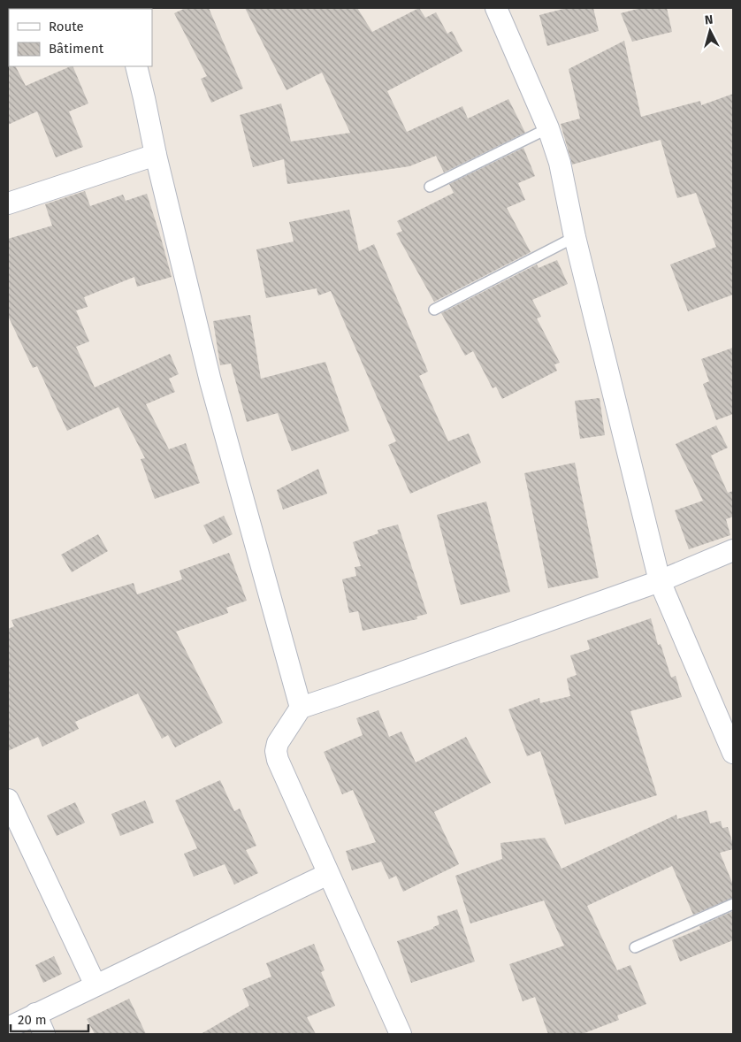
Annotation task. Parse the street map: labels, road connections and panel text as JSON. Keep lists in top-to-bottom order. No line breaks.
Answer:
{"legend":["Route","Bâtiment"],"scale_bar":"20 m","north":"top"}
